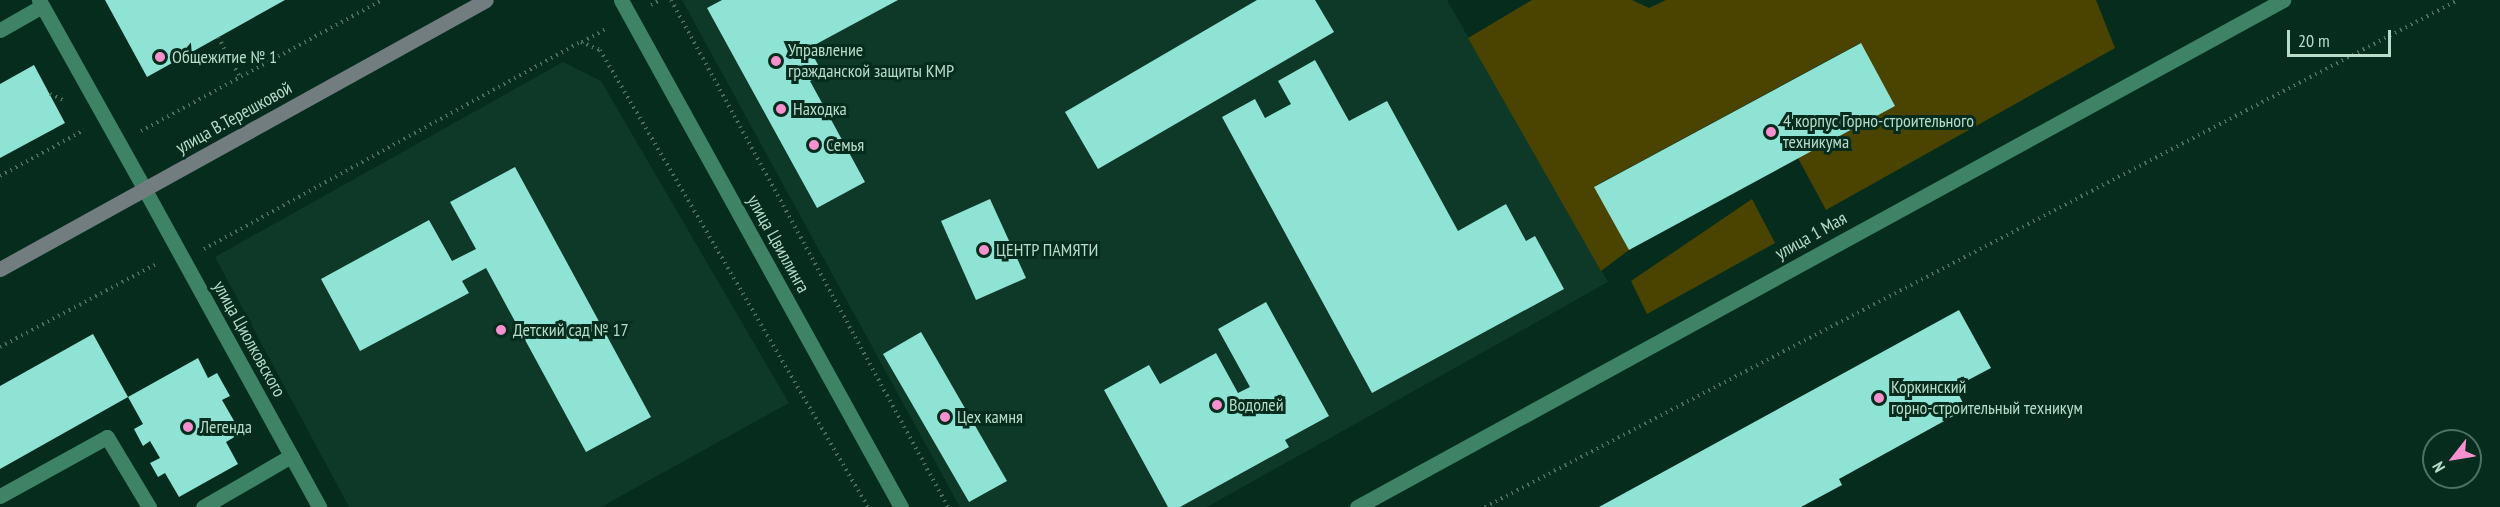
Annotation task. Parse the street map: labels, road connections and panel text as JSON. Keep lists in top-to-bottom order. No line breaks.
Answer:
{"streets":{"main road":["улица В.Терешковой"],"street":["улица 1 Мая","улица Цвиллинга","улица Циолковского"]},"crossings":[["улица В.Терешковой","улица Циолковского"]],"places":["Общежитие № 1","Управление гражданской защиты КМР","Находка","4 корпус Горно-строительного техникума","Семья","ЦЕНТР ПАМЯТИ","Детский сад № 17","Коркинский горно-строительный техникум","Водолей","Цех камня","Легенда"],"scale_bar":"20 m","north":"bottom left"}
